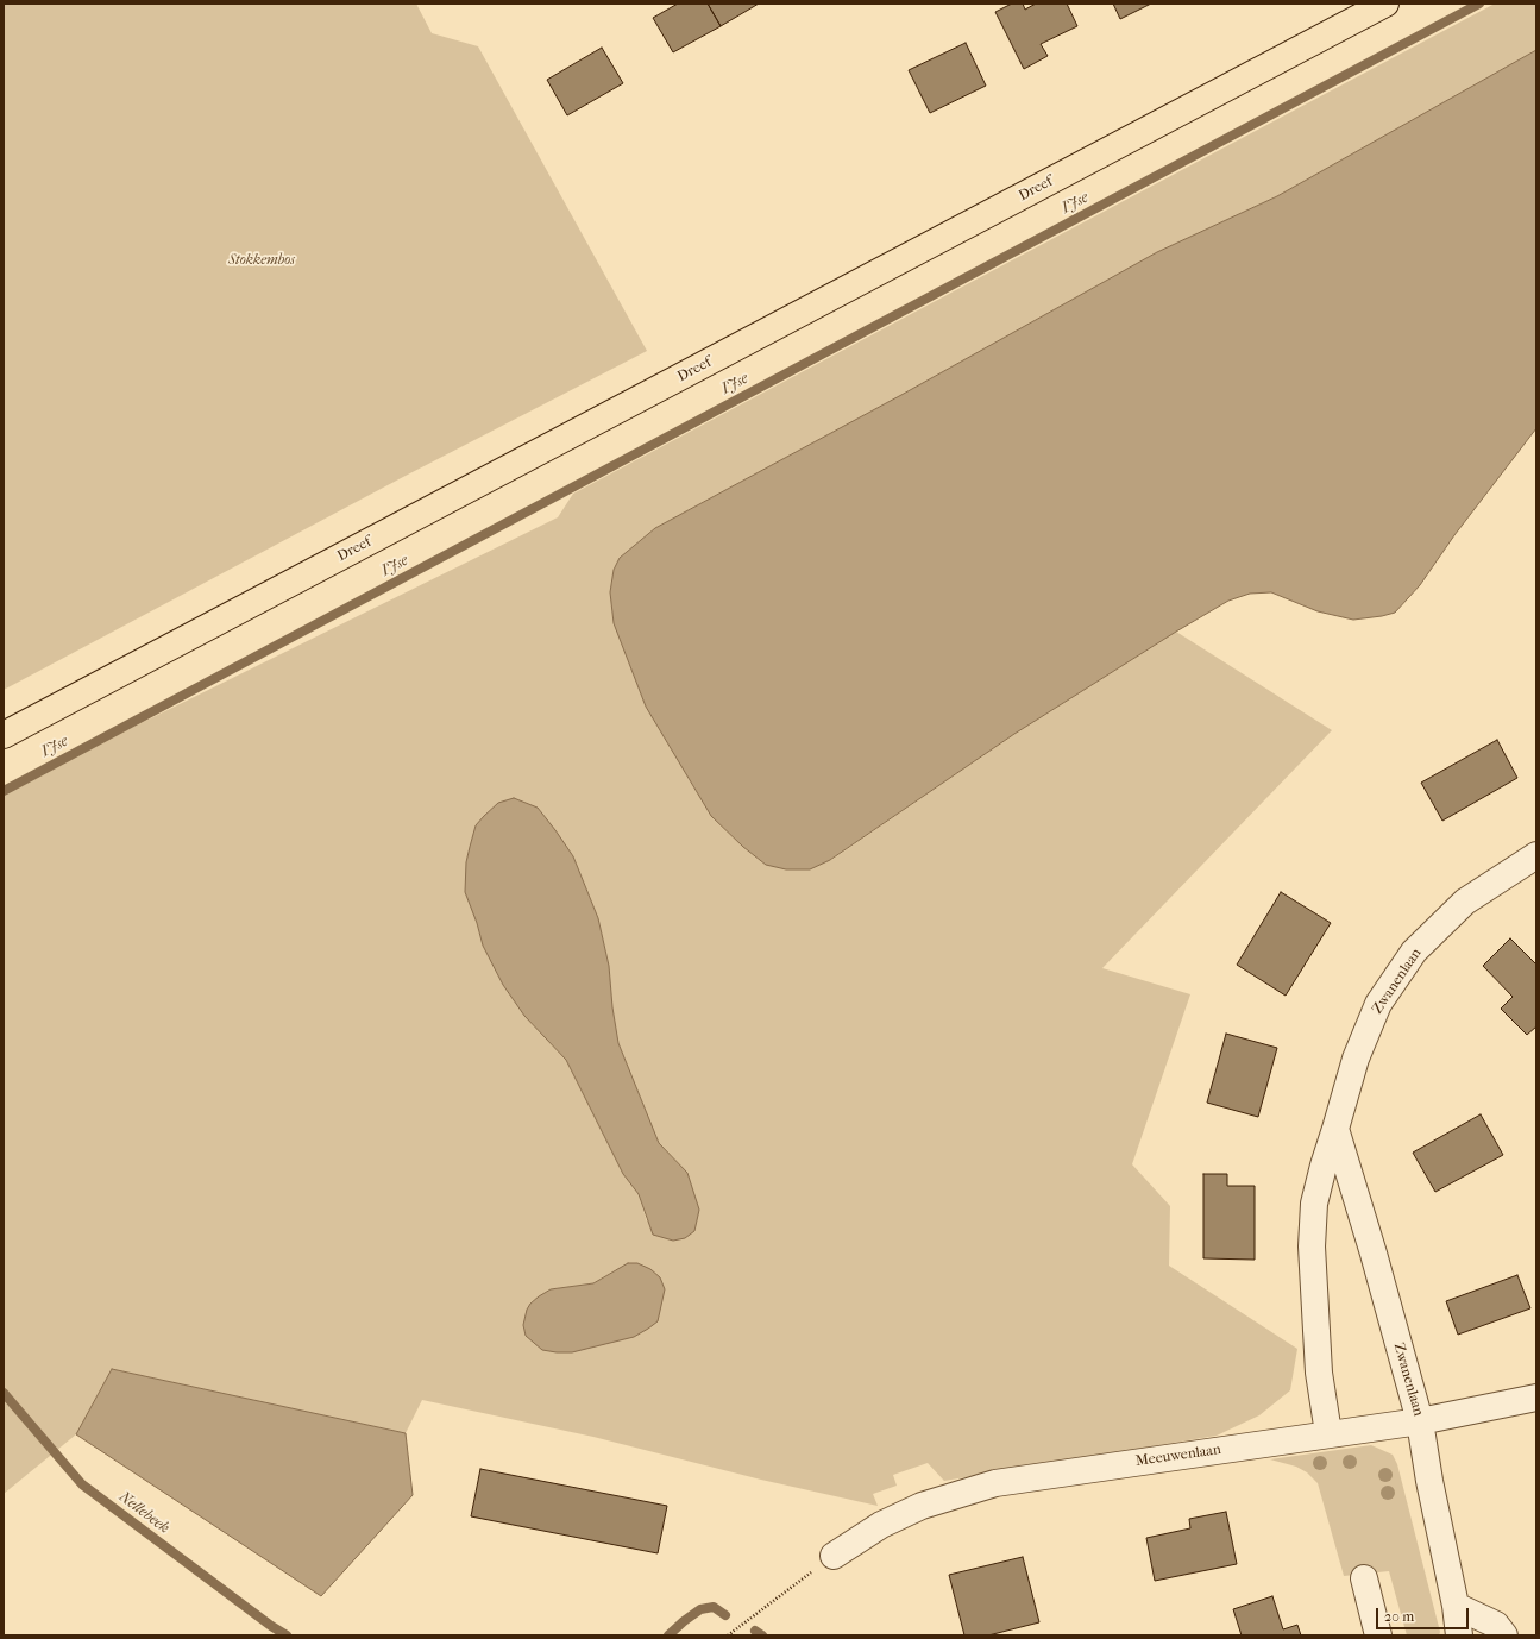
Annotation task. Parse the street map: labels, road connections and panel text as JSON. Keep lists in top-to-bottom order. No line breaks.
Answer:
{"streets":{"main road":["Dreef"],"street":["Zwanenlaan","Meeuwenlaan"]},"crossings":[["Zwanenlaan","Meeuwenlaan"]],"water":["IJse","Nellebeek"],"parks":["Stokkembos"],"scale_bar":"20 m"}
